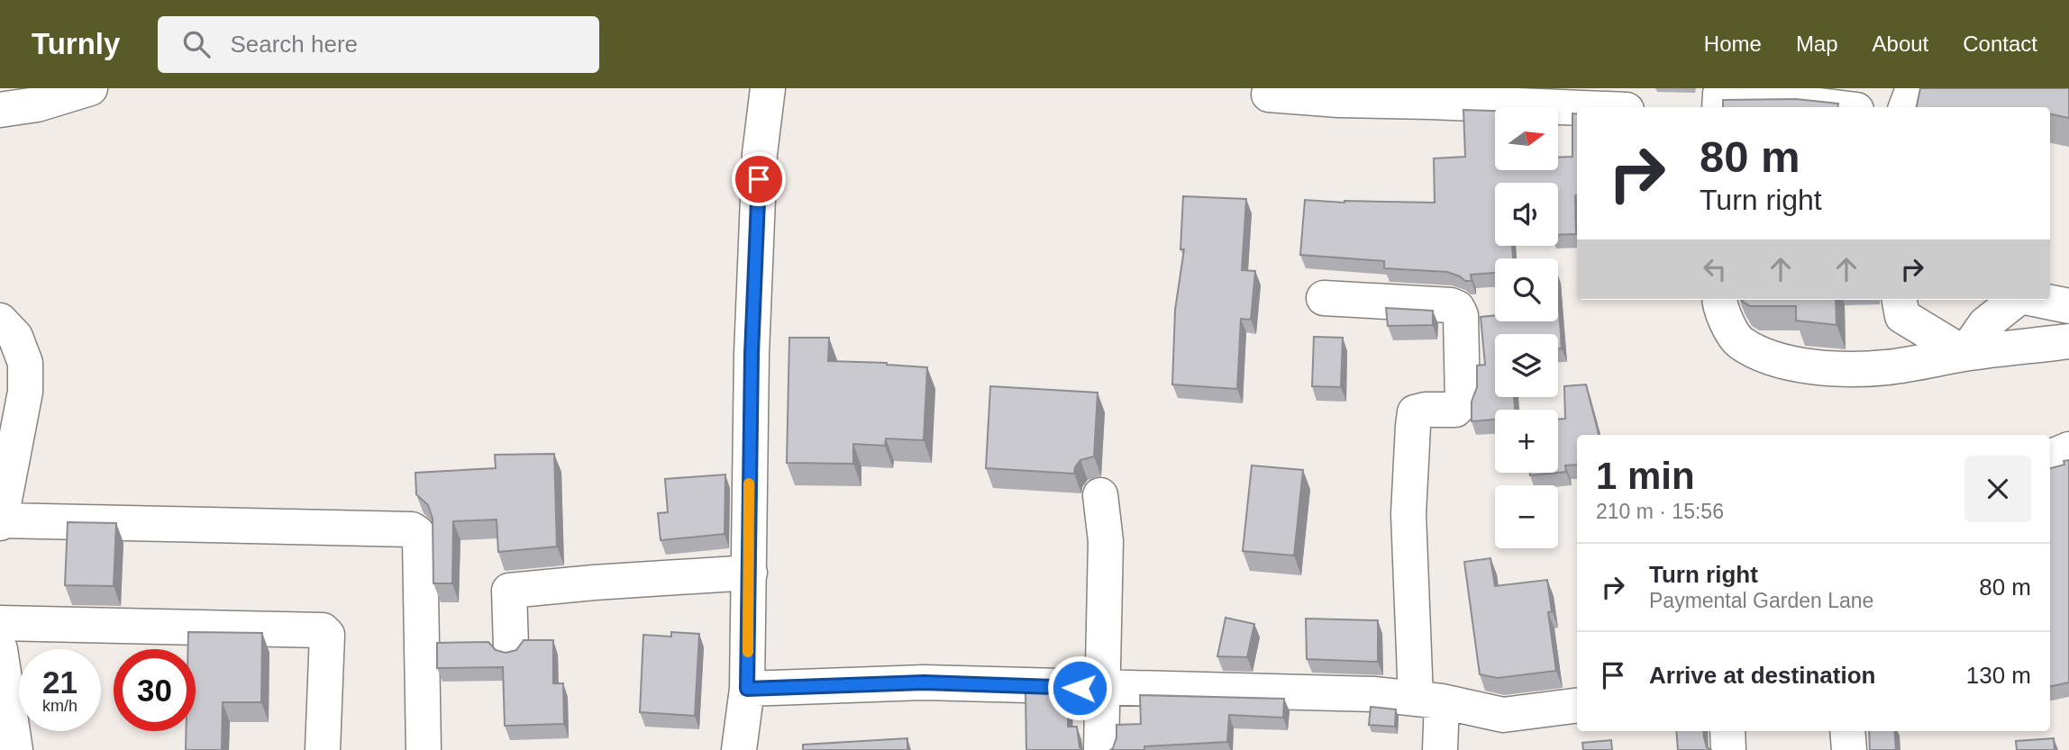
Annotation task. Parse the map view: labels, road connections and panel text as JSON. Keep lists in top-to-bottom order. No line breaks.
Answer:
{"north":"right","page":{"header":"Turnly","search":"Search here","nav":["Home","Map","About","Contact"],"map_buttons":["+","−"],"turn":["80 m","Turn right"],"heading":["1 min","210 m · 15:56"],"list":[{"name":"Turn right","note":"Paymental Garden Lane","value":"80 m"},{"name":"Arrive at destination","value":"130 m"}],"speed":"21 km/h","limit":"30"}}
